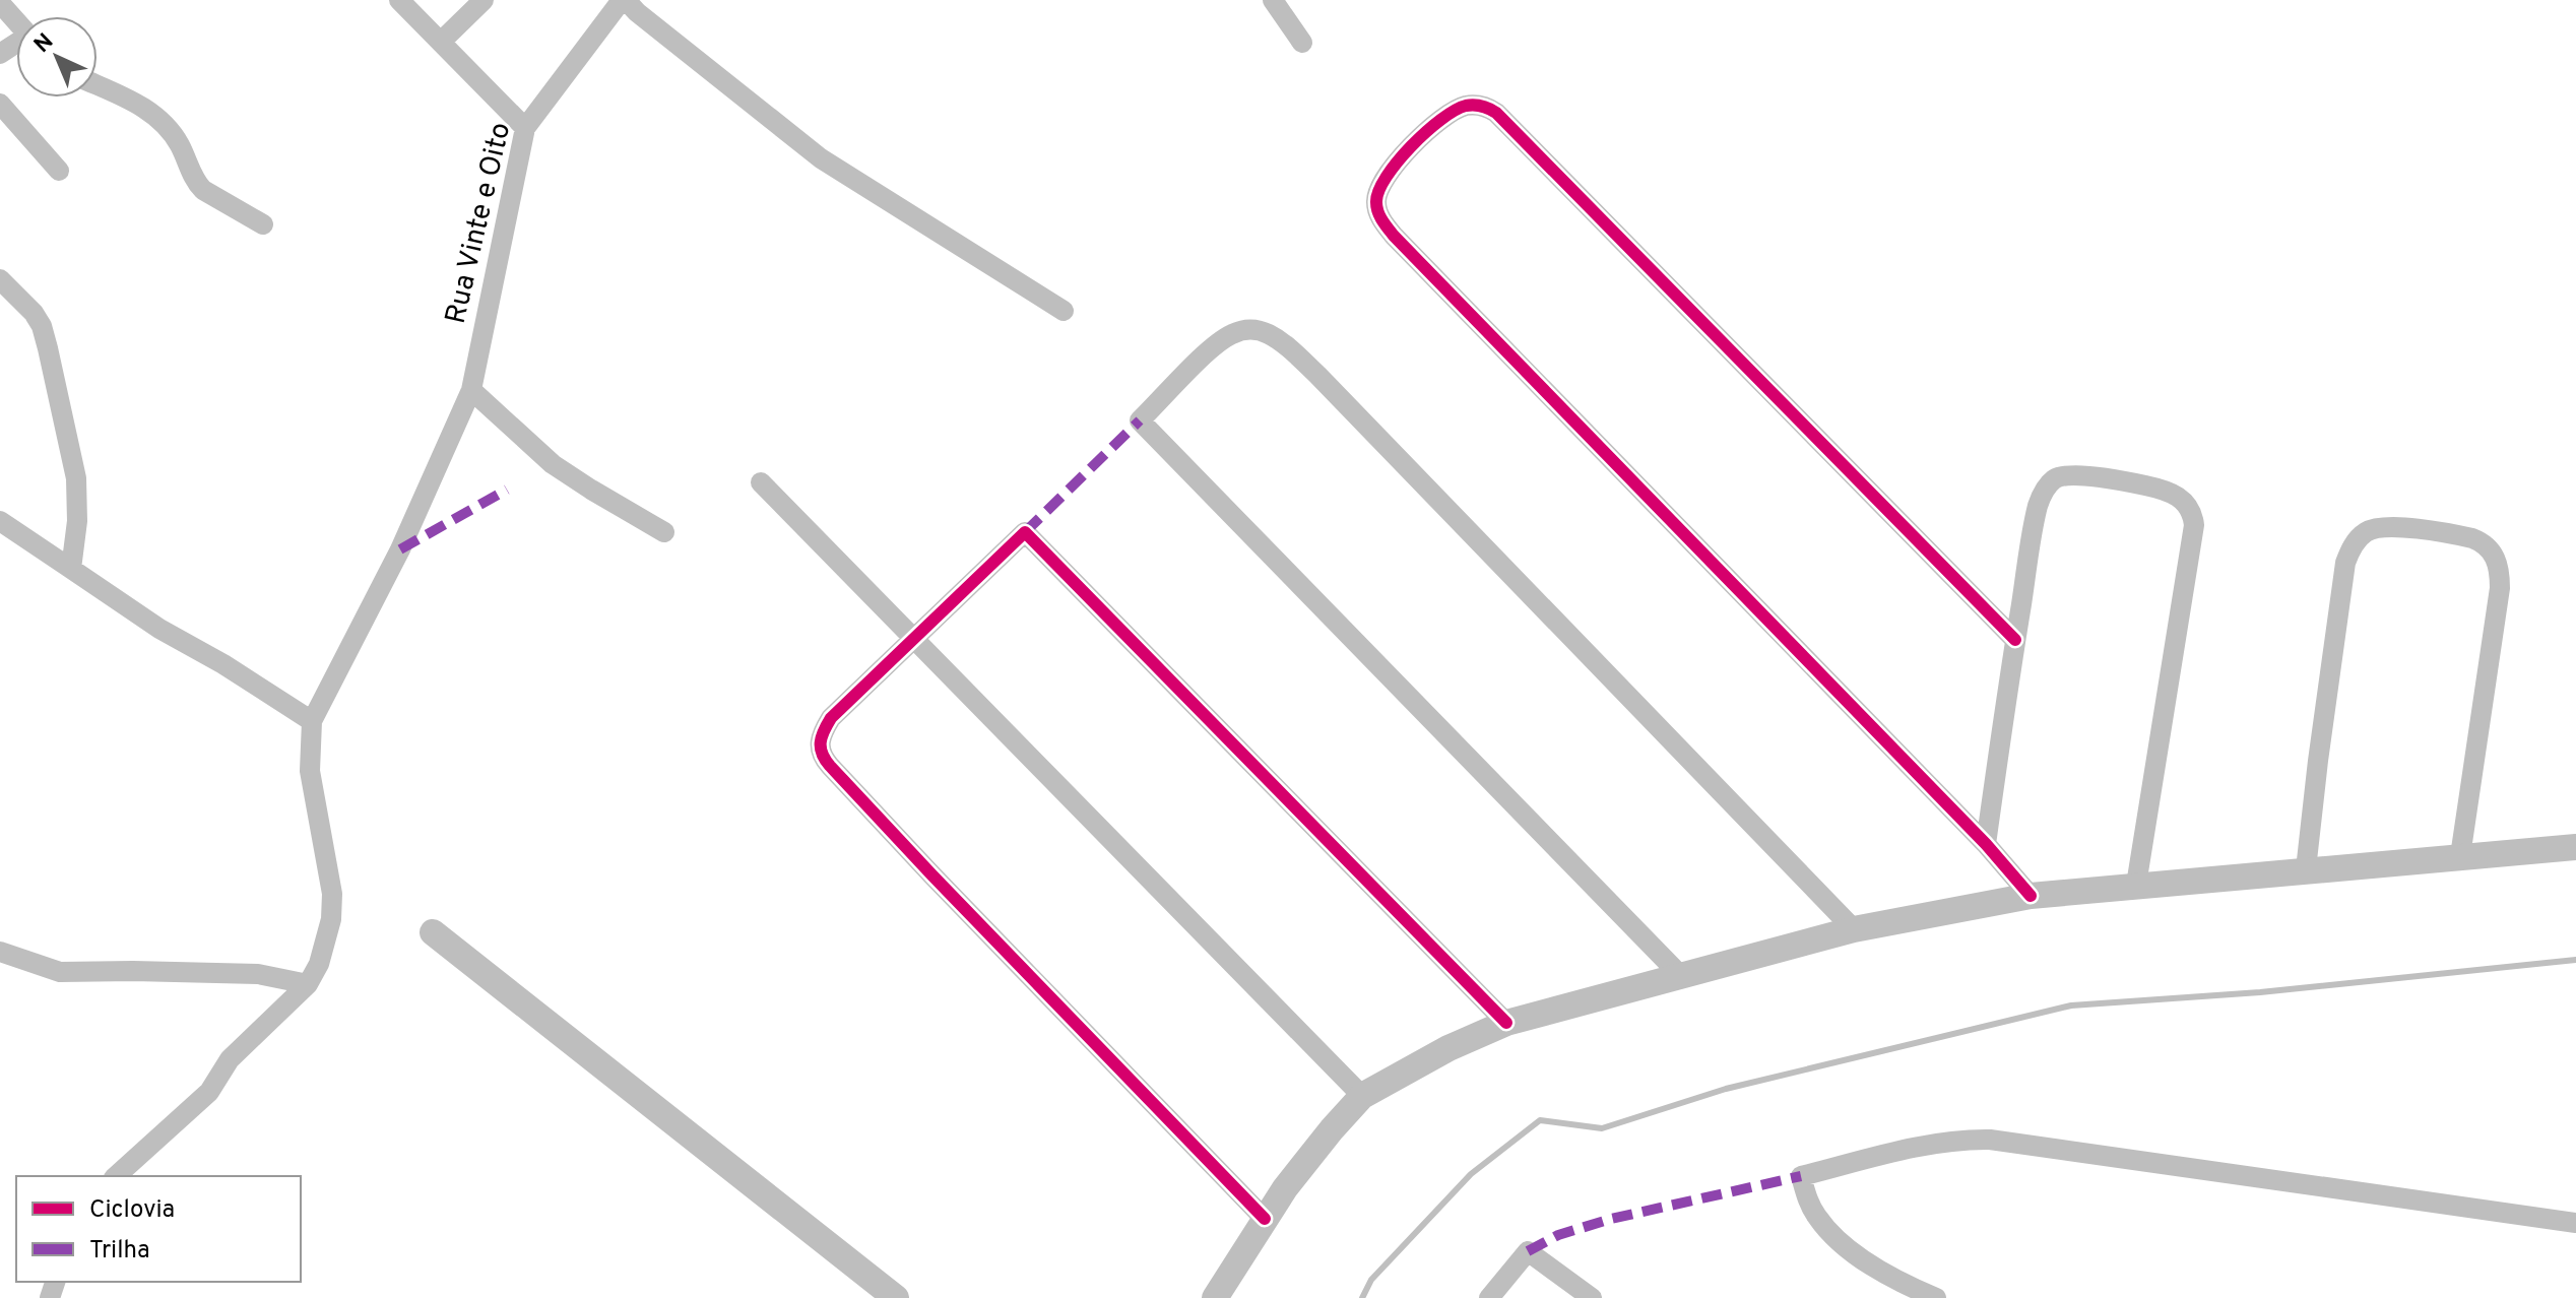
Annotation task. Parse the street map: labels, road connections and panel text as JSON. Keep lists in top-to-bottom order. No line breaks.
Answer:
{"streets":{"street":["Rua Vinte e Oito"]},"legend":["Ciclovia","Trilha"],"north":"top left"}
